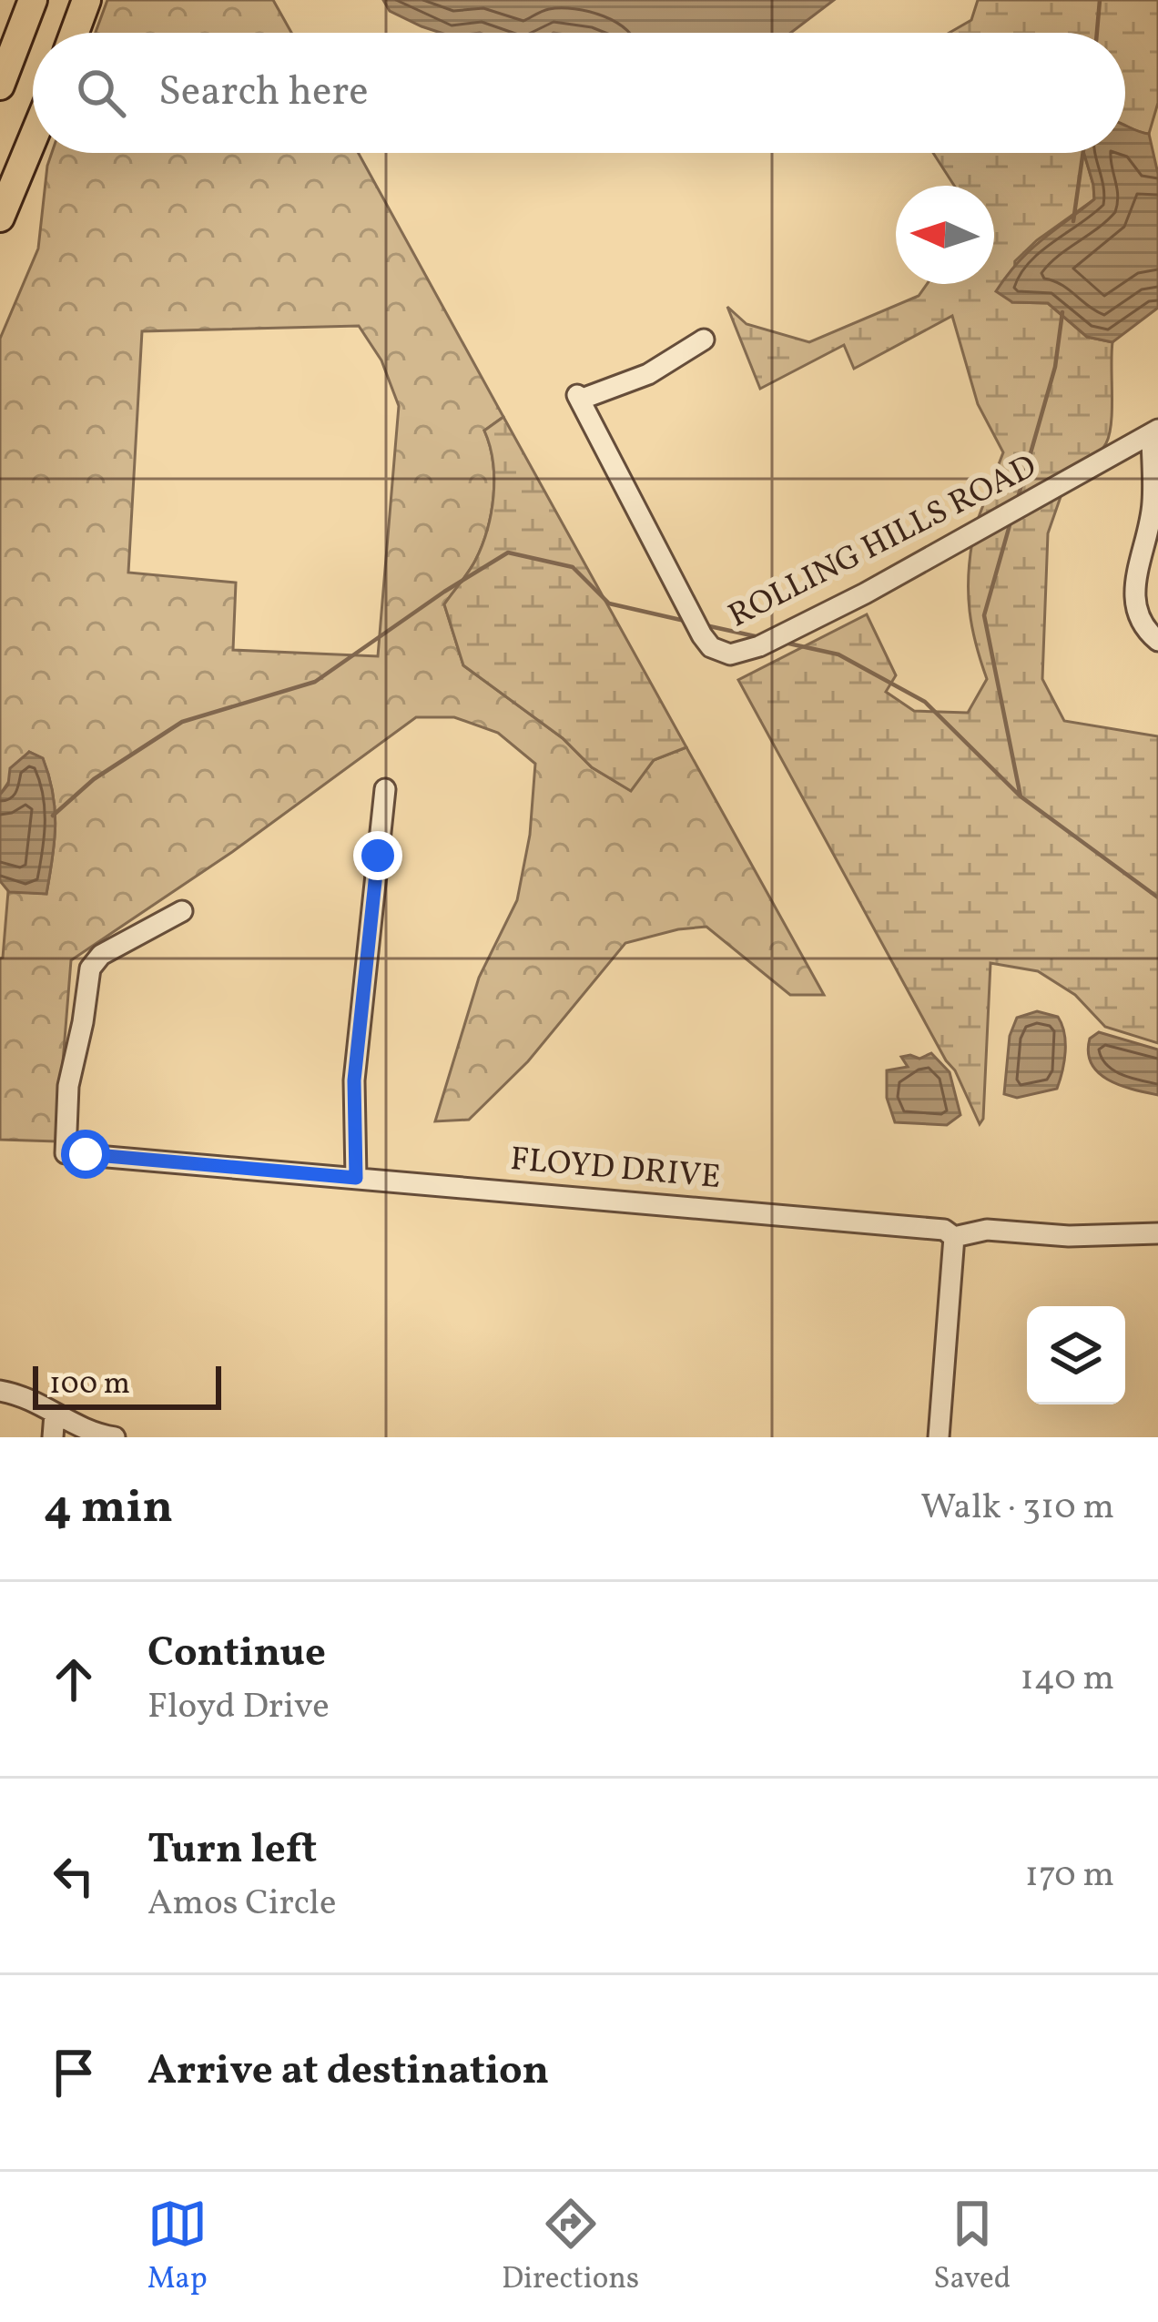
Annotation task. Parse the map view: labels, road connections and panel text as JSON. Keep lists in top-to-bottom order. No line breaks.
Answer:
{"streets":{"street":["ROLLING HILLS ROAD","FLOYD DRIVE"]},"scale_bar":"100 m","north":"left","page":{"search":"Search here","scale":"100 m","heading":["4 min","Walk · 310 m"],"list":[["Continue","Floyd Drive","140 m"],["Turn left","Amos Circle","170 m"],"Arrive at destination"],"nav":["Map","Directions","Saved"]}}
